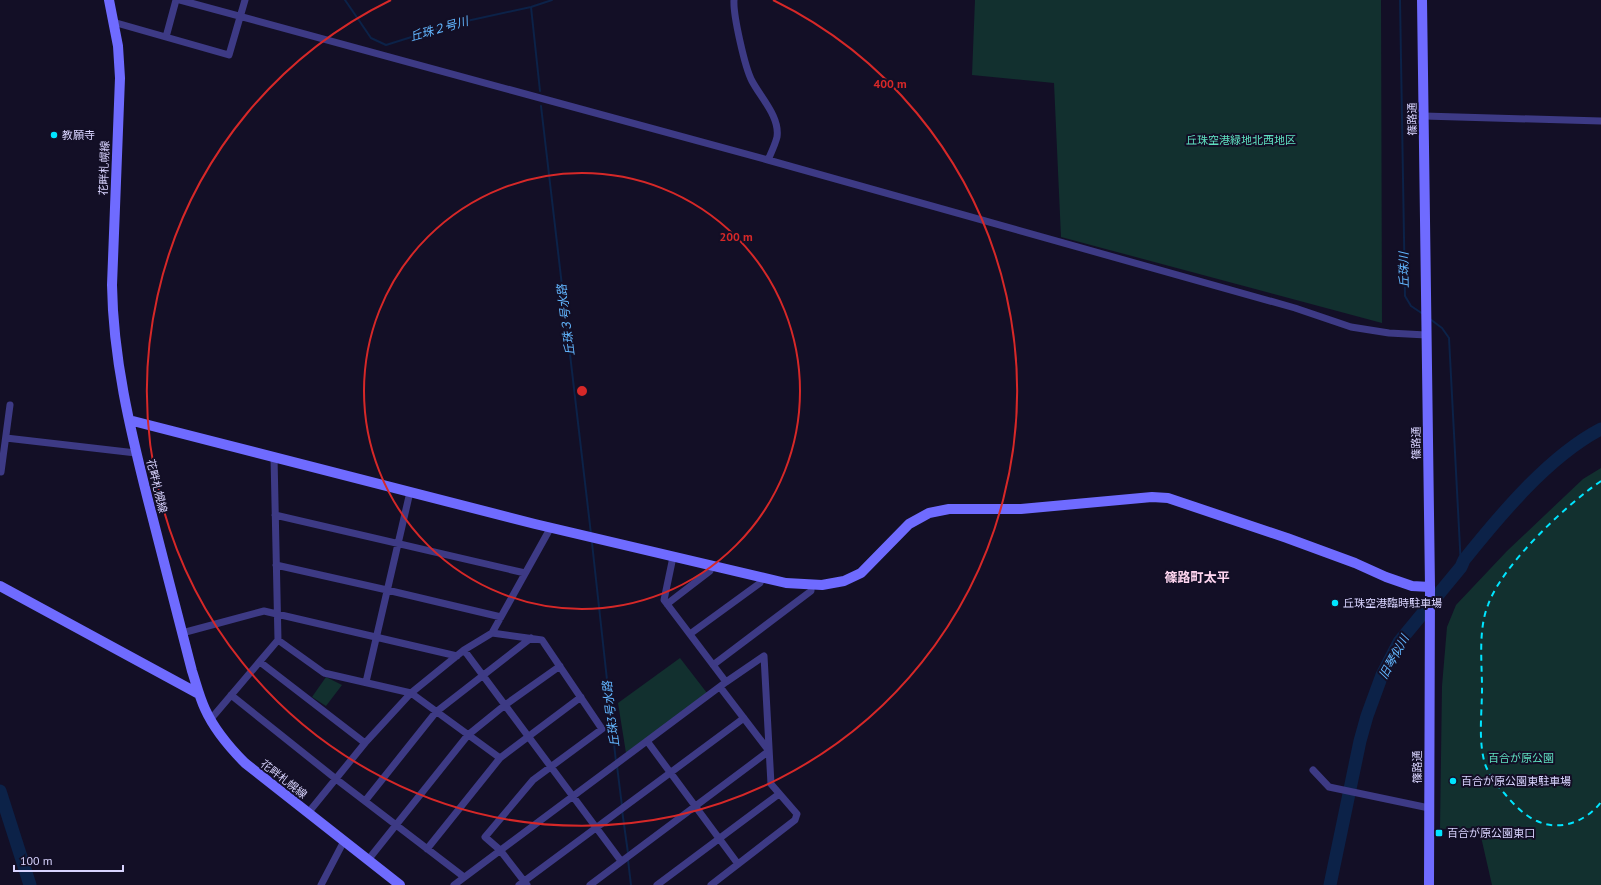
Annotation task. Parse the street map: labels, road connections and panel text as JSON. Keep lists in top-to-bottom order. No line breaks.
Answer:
{"streets":{"street":["篠路通","花畔札幌線"]},"districts":["篠路町太平"],"water":["丘珠２号川","丘珠川","丘珠３号水路","旧琴似川","丘珠3号水路"],"parks":["丘珠空港緑地北西地区","百合が原公園"],"places":{"other":["教願寺","丘珠空港臨時駐車場","百合が原公園東駐車場"],"transit":["百合が原公園東口"]},"scale_bar":"100 m","rings":["400 m","200 m"]}
